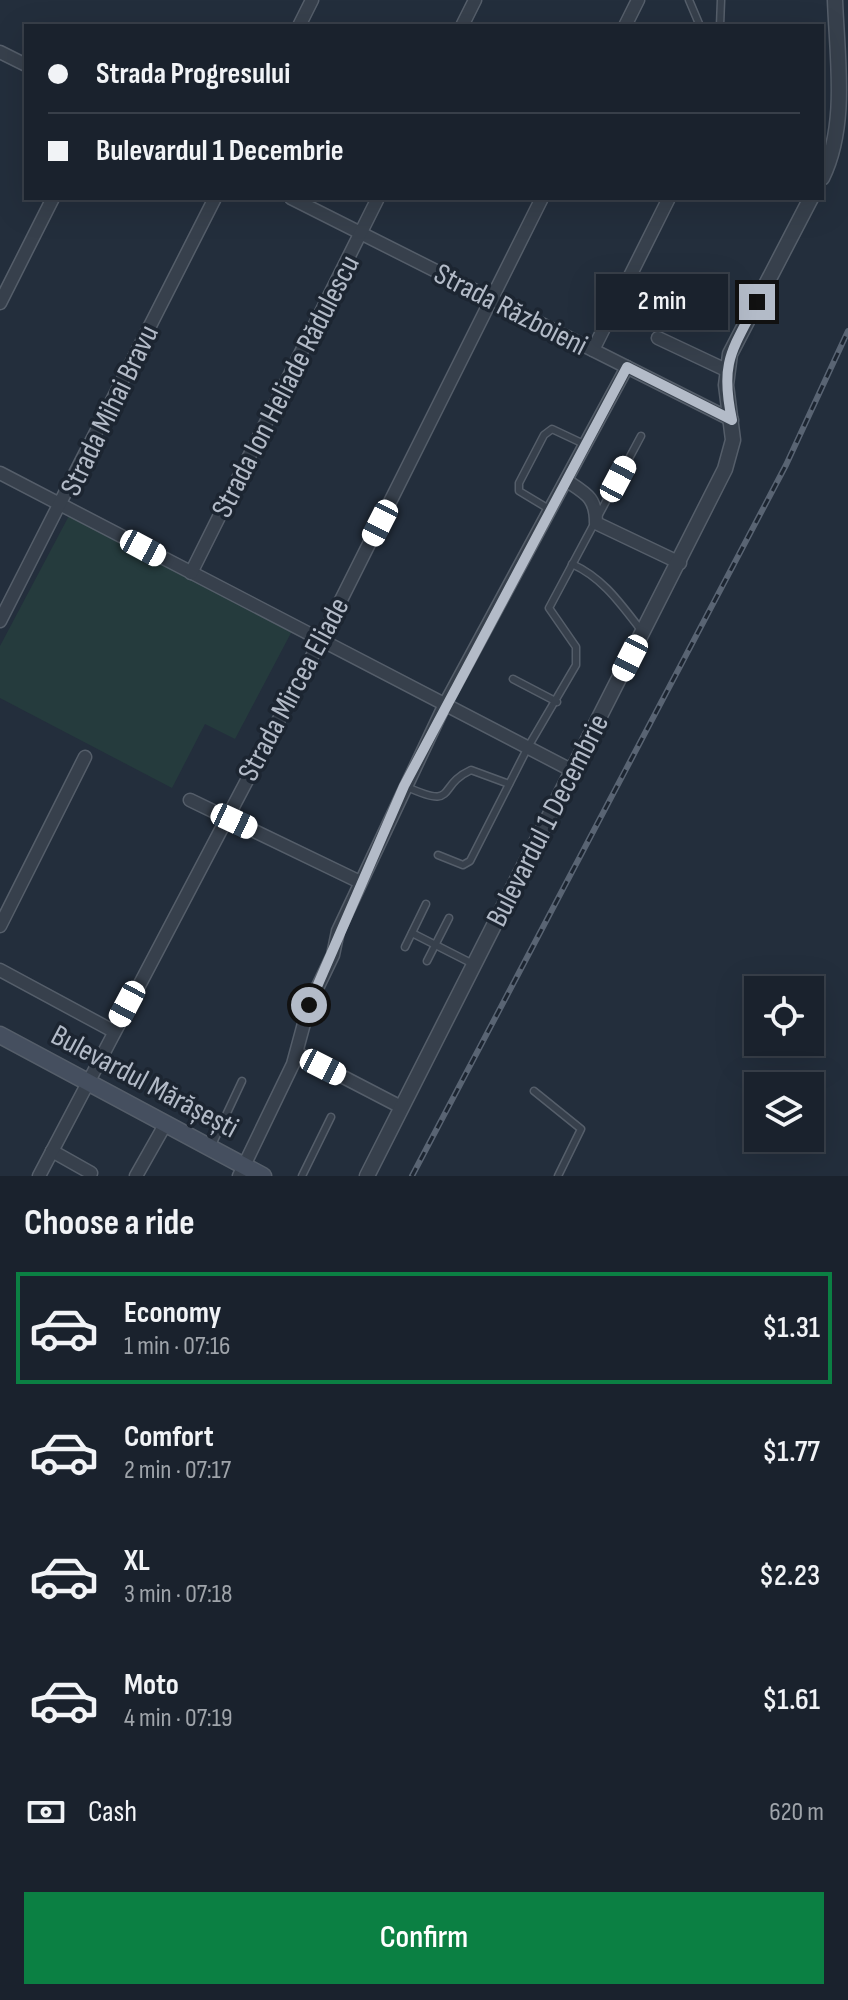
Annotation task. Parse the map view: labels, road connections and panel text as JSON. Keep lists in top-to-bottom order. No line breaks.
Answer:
{"streets":{"main road":["Bulevardul Mărășești"],"street":["Strada Războieni","Strada Ion Heliade Rădulescu","Strada Mihai Bravu","Strada Mircea Eliade","Bulevardul 1 Decembrie"]},"crossings":[["Strada Războieni","Strada Ion Heliade Rădulescu"],["Strada Războieni","Strada Mircea Eliade"],["Strada Războieni","Bulevardul 1 Decembrie"],["Strada Mircea Eliade","Bulevardul Mărășești"]],"page":{"banner":["Strada Progresului","Bulevardul 1 Decembrie"],"bubble":"2 min","heading":"Choose a ride","list":[{"name":"Economy","note":"1 min · 07:16","value":"$1.31"},{"name":"Comfort","note":"2 min · 07:17","value":"$1.77"},{"name":"XL","note":"3 min · 07:18","value":"$2.23"},{"name":"Moto","note":"4 min · 07:19","value":"$1.61"}],"pay":["Cash","620 m"],"buttons":"Confirm"}}
